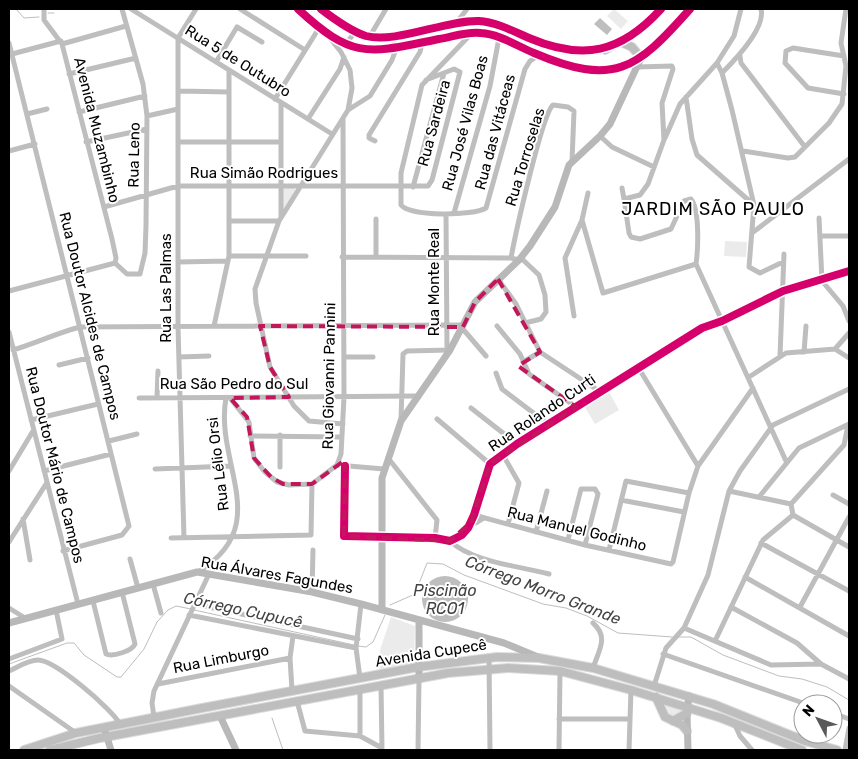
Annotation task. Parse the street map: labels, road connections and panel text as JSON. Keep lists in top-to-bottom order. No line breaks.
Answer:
{"streets":{"main road":["Avenida Cupecê"],"street":["Rua 5 de Outubro","Rua Sardeira","Rua José Vilas Boas","Avenida Muzambinho","Rua das Vitáceas","Rua Leno","Rua Torroselas","Rua Simão Rodrigues","Rua Monte Real","Rua Las Palmas","Rua Doutor Alcides de Campos","Rua Giovanni Pannini","Rua São Pedro do Sul","Rua Rolando Curti","Rua Lélio Orsi","Rua Doutor Mário de Campos","Rua Manuel Godinho","Rua Álvares Fagundes","Rua Limburgo"]},"crossings":[["Rua 5 de Outubro","Rua Las Palmas"],["Rua Sardeira","Rua das Vitáceas"],["Rua Sardeira","Rua Simão Rodrigues"],["Rua José Vilas Boas","Rua das Vitáceas"],["Avenida Muzambinho","Rua Leno"],["Avenida Muzambinho","Rua Simão Rodrigues"],["Rua das Vitáceas","Rua Simão Rodrigues"],["Rua das Vitáceas","Rua Monte Real"],["Rua Leno","Rua Simão Rodrigues"],["Rua Simão Rodrigues","Rua Las Palmas"],["Rua Simão Rodrigues","Rua Giovanni Pannini"],["Rua Las Palmas","Rua São Pedro do Sul"],["Rua Doutor Alcides de Campos","Rua Doutor Mário de Campos"],["Rua Giovanni Pannini","Rua São Pedro do Sul"],["Rua São Pedro do Sul","Rua Lélio Orsi"],["Rua Rolando Curti","Rua Manuel Godinho"],["Rua Doutor Mário de Campos","Rua Álvares Fagundes"],["Rua Álvares Fagundes","Avenida Cupecê"]],"districts":["JARDIM SÃO PAULO"],"water":["Piscinão RCO1","Córrego Morro Grande","Córrego Cupucê"],"north":"top left"}
